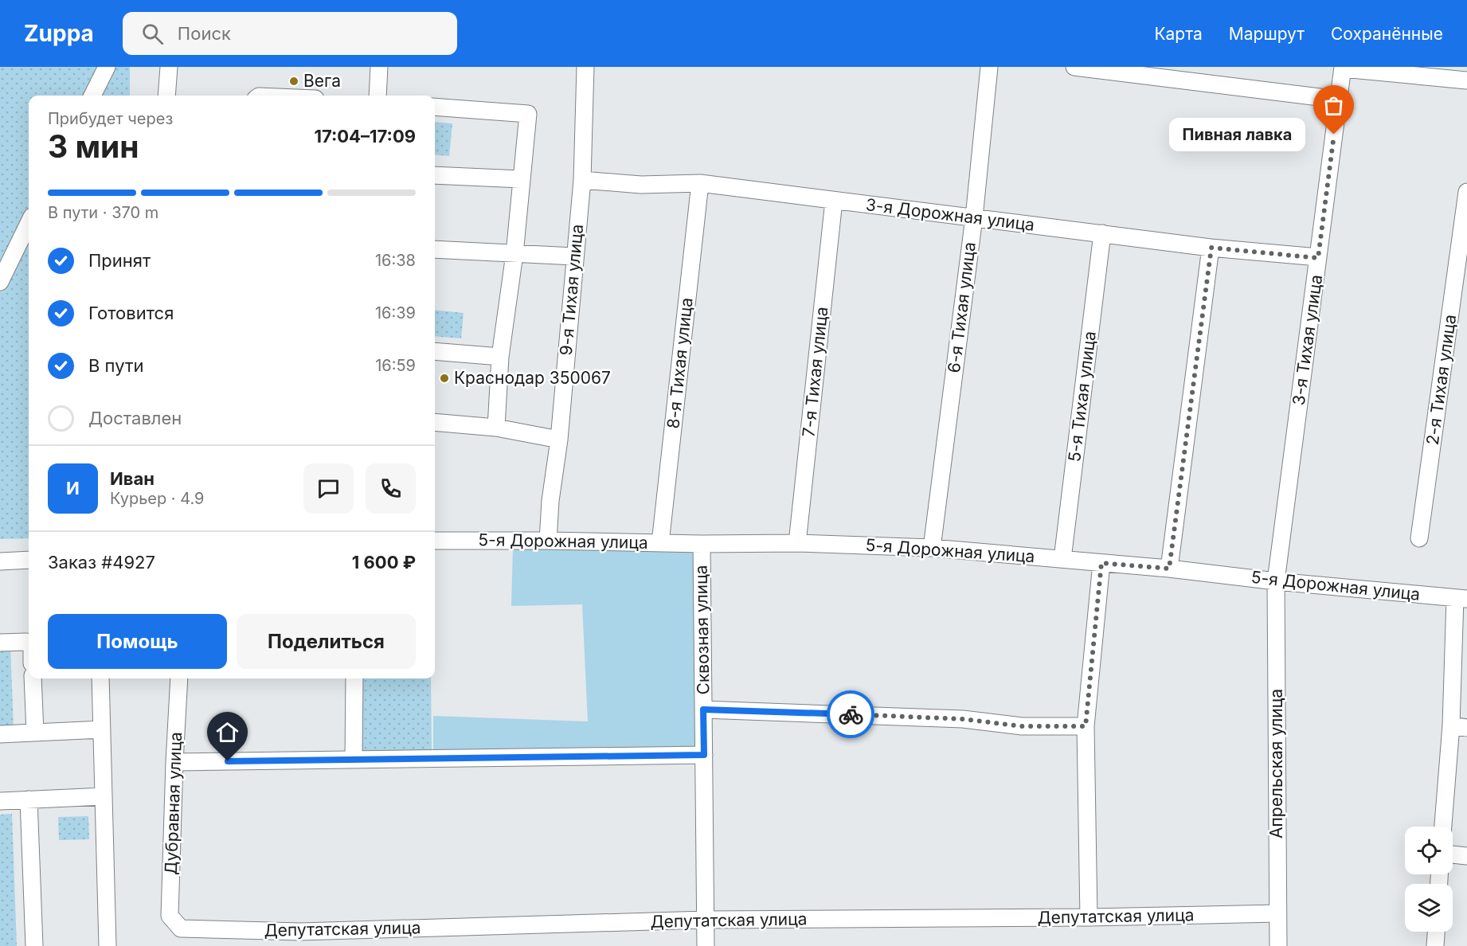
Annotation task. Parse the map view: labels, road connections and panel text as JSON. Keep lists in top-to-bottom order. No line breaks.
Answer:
{"streets":{"street":["3-я Дорожная улица","9-я Тихая улица","6-я Тихая улица","3-я Тихая улица","8-я Тихая улица","7-я Тихая улица","2-я Тихая улица","5-я Тихая улица","5-я Дорожная улица","Сквозная улица","Апрельская улица","Дубравная улица","Депутатская улица"]},"crossings":[["3-я Дорожная улица","9-я Тихая улица"],["3-я Дорожная улица","6-я Тихая улица"],["3-я Дорожная улица","3-я Тихая улица"],["3-я Дорожная улица","8-я Тихая улица"],["3-я Дорожная улица","7-я Тихая улица"],["3-я Дорожная улица","5-я Тихая улица"],["9-я Тихая улица","5-я Дорожная улица"],["6-я Тихая улица","5-я Дорожная улица"],["3-я Тихая улица","5-я Дорожная улица"],["3-я Тихая улица","Апрельская улица"],["8-я Тихая улица","5-я Дорожная улица"],["7-я Тихая улица","5-я Дорожная улица"],["5-я Тихая улица","5-я Дорожная улица"],["5-я Дорожная улица","Сквозная улица"],["5-я Дорожная улица","Апрельская улица"],["Сквозная улица","Депутатская улица"],["Апрельская улица","Депутатская улица"],["Дубравная улица","Депутатская улица"]],"places":["Вега","Пивная лавка","Краснодар 350067"],"page":{"header":"Zuppa","search":"Поиск","nav":["Карта","Маршрут","Сохранённые"],"heading":["3 мин","Прибудет через","17:04–17:09"],"panel":["Иван","Курьер · 4.9","Заказ #4927","1 600 ₽"],"bubble":"Пивная лавка","bar":"В пути · 370 m","list":[["Принят","16:38"],["Готовится","16:39"],["В пути","16:59"],"Доставлен"],"round":"И","buttons":["Помощь","Поделиться"]}}
